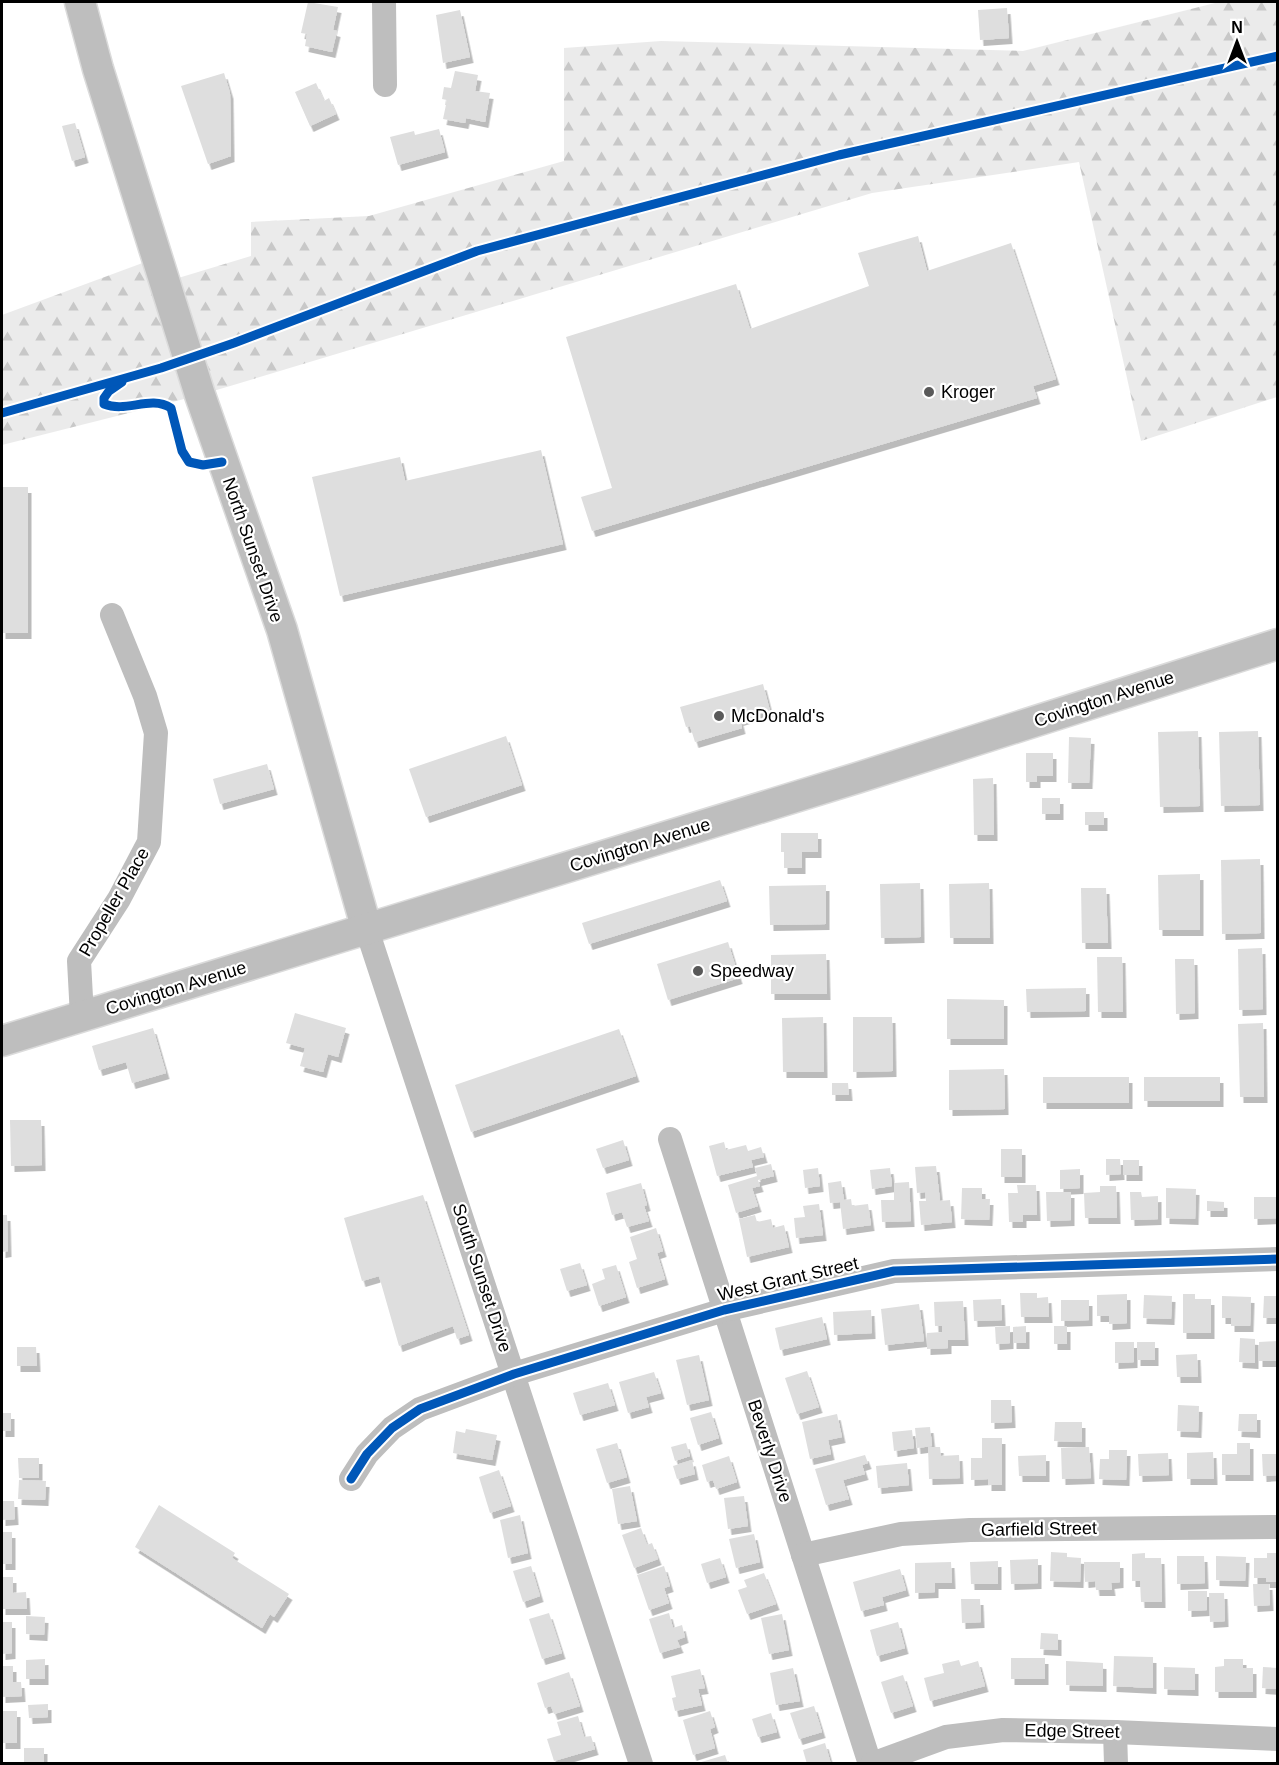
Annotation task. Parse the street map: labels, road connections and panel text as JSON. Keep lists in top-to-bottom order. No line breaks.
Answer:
{"streets":{"main road":["North Sunset Drive","Covington Avenue"],"street":["Propeller Place","South Sunset Drive","West Grant Street","Beverly Drive","Garfield Street","Edge Street"]},"crossings":[["North Sunset Drive","Covington Avenue"],["North Sunset Drive","South Sunset Drive"],["Covington Avenue","Propeller Place"],["Covington Avenue","South Sunset Drive"],["South Sunset Drive","West Grant Street"],["West Grant Street","Beverly Drive"],["Beverly Drive","Garfield Street"],["Beverly Drive","Edge Street"]],"places":["Kroger","McDonald's","Speedway"],"north":"top"}
